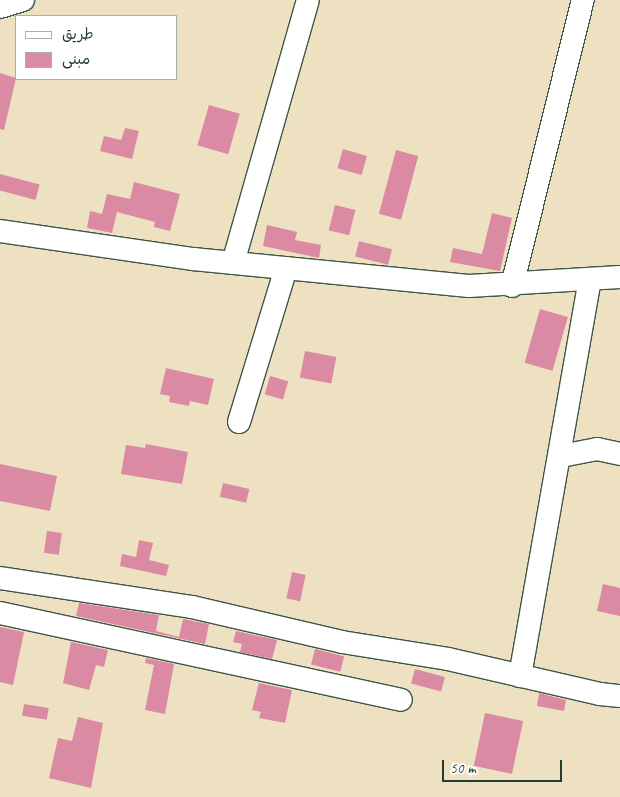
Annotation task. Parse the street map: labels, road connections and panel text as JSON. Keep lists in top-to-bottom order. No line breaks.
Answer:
{"legend":["طريق","مبنى"],"scale_bar":"50 m"}
